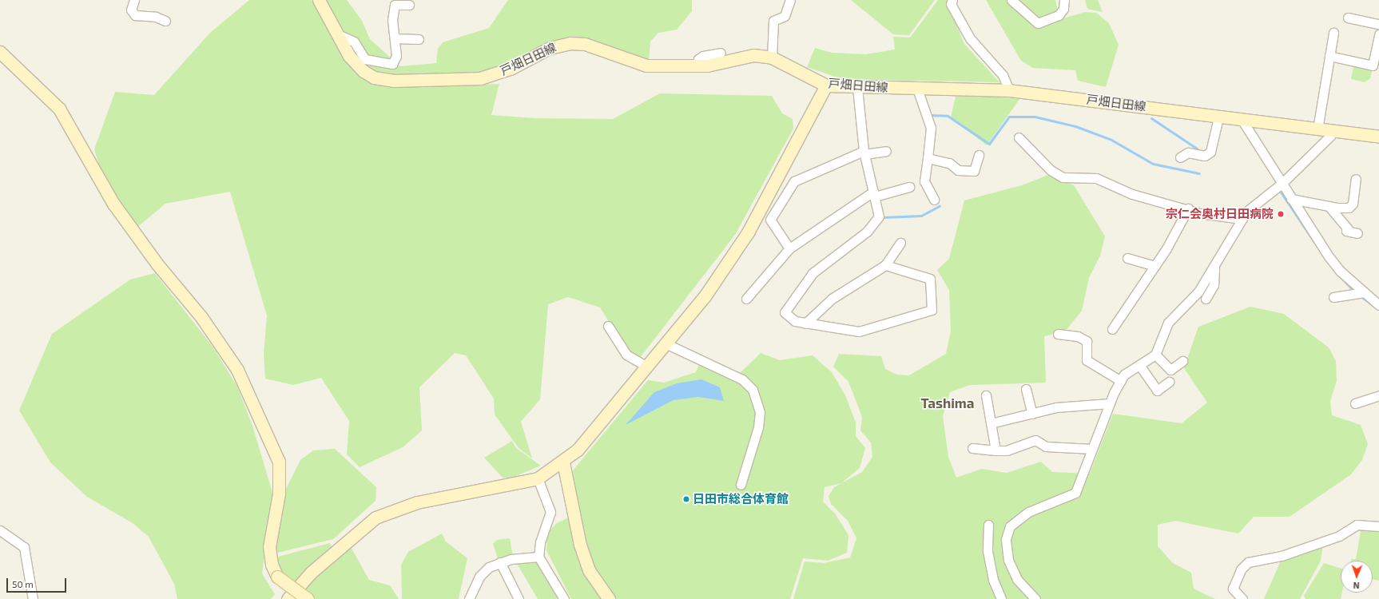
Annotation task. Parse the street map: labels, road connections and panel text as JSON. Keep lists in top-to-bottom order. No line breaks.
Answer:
{"streets":{"street":["戸畑日田線"]},"districts":["Tashima"],"places":["宗仁会奥村日田病院","日田市総合体育館"],"scale_bar":"50 m","north":"bottom"}
